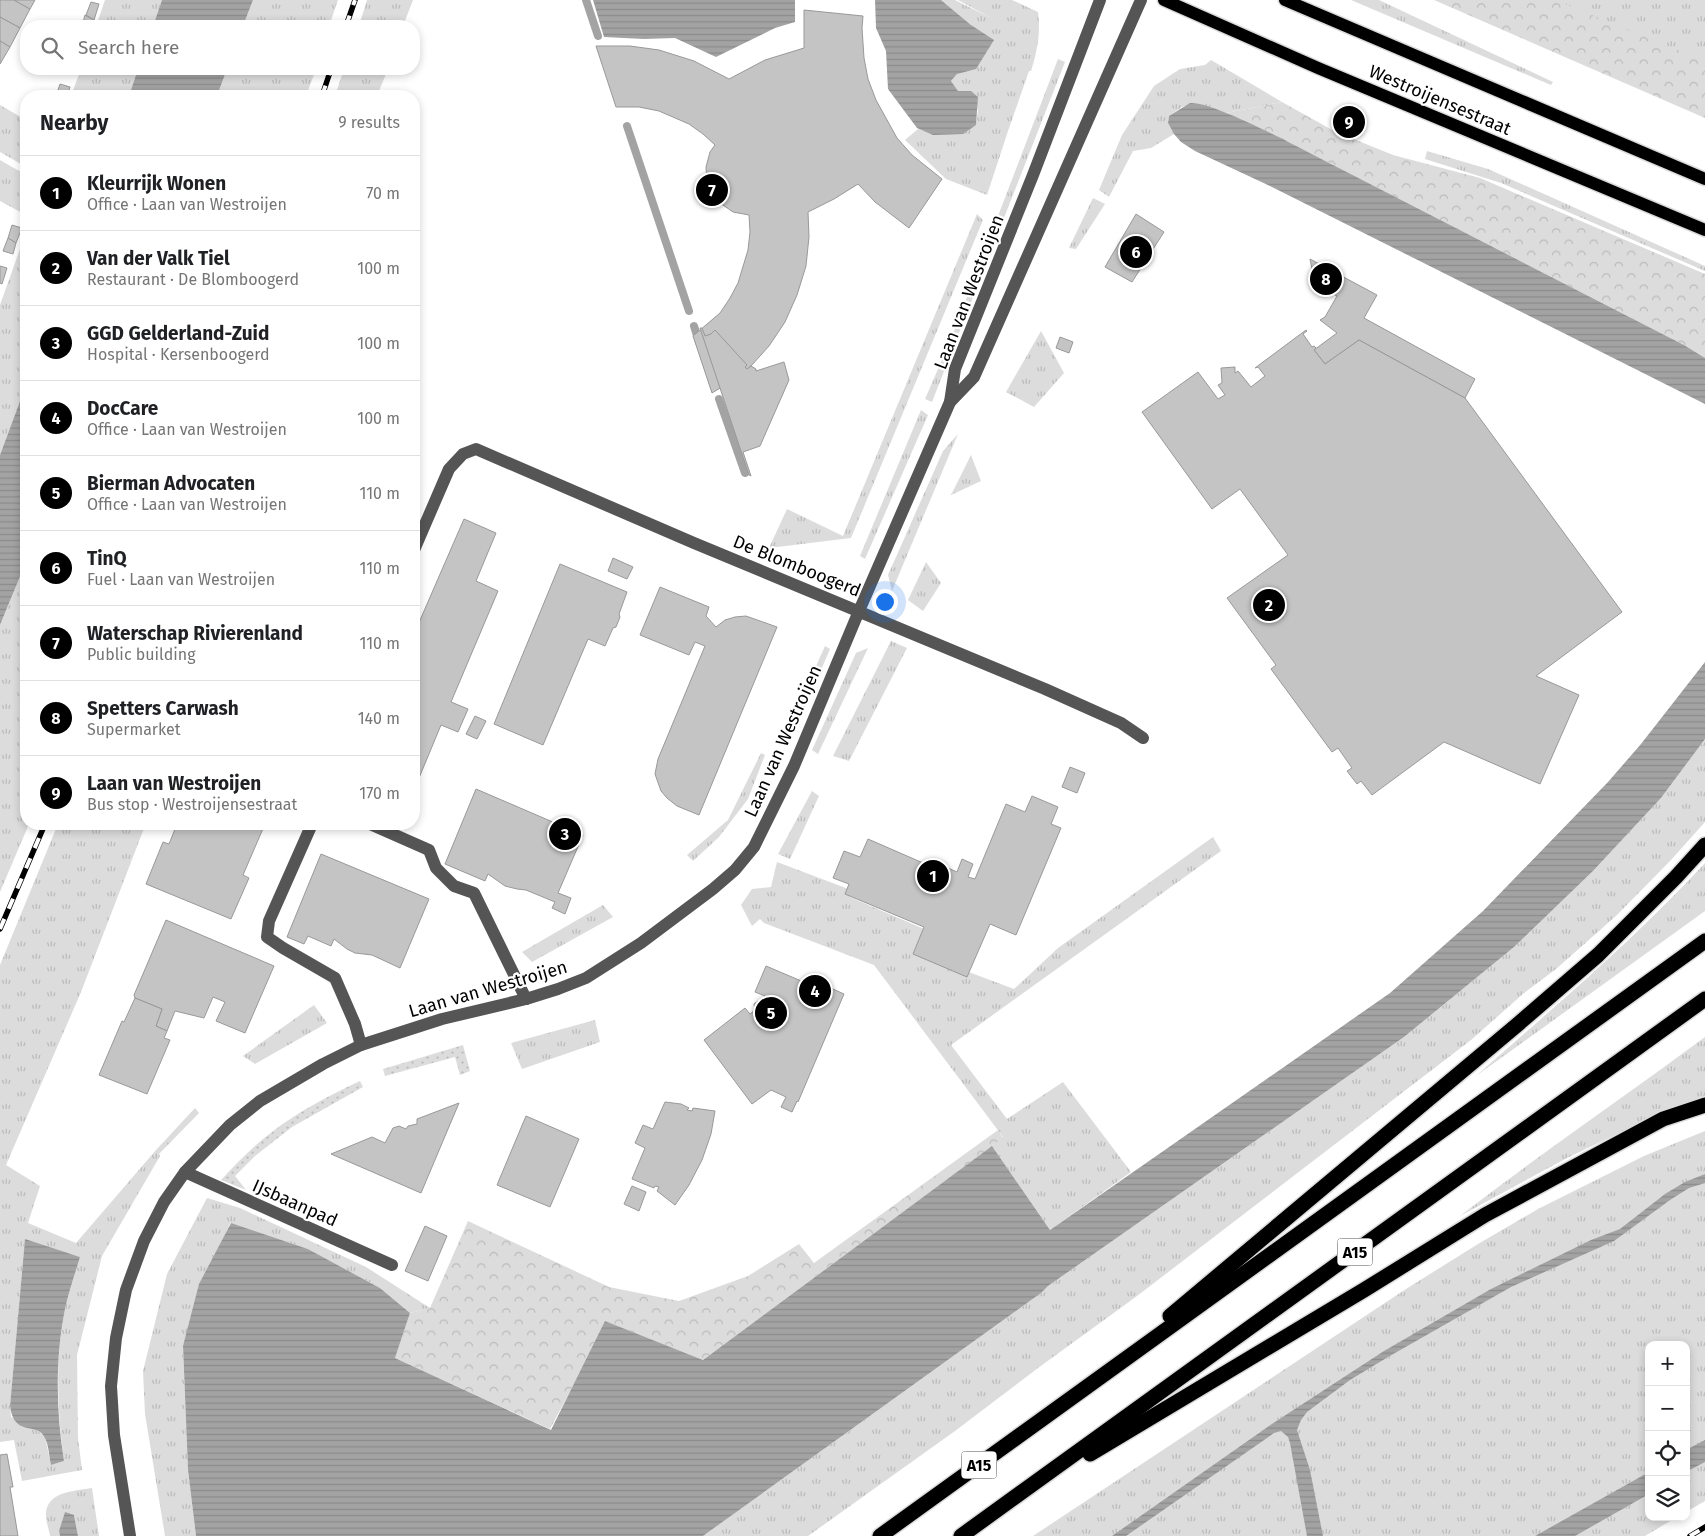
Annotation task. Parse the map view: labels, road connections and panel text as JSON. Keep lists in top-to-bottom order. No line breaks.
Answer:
{"streets":{"highway":["A15"],"main road":["Westroijensestraat"],"street":["Laan van Westroijen","De Blomboogerd","IJsbaanpad"]},"crossings":[["Laan van Westroijen","De Blomboogerd"],["Laan van Westroijen","IJsbaanpad"]],"page":{"search":"Search here","heading":["Nearby","9 results"],"pins":["9","7","6","8","2","3","1","4","5"],"list":[{"mark":"1","name":"Kleurrijk Wonen","note":"Office · Laan van Westroijen","value":"70 m"},{"mark":"2","name":"Van der Valk Tiel","note":"Restaurant · De Blomboogerd","value":"100 m"},{"mark":"3","name":"GGD Gelderland-Zuid","note":"Hospital · Kersenboogerd","value":"100 m"},{"mark":"4","name":"DocCare","note":"Office · Laan van Westroijen","value":"100 m"},{"mark":"5","name":"Bierman Advocaten","note":"Office · Laan van Westroijen","value":"110 m"},{"mark":"6","name":"TinQ","note":"Fuel · Laan van Westroijen","value":"110 m"},{"mark":"7","name":"Waterschap Rivierenland","note":"Public building","value":"110 m"},{"mark":"8","name":"Spetters Carwash","note":"Supermarket","value":"140 m"},{"mark":"9","name":"Laan van Westroijen","note":"Bus stop · Westroijensestraat","value":"170 m"}],"map_buttons":["+","−"]}}
